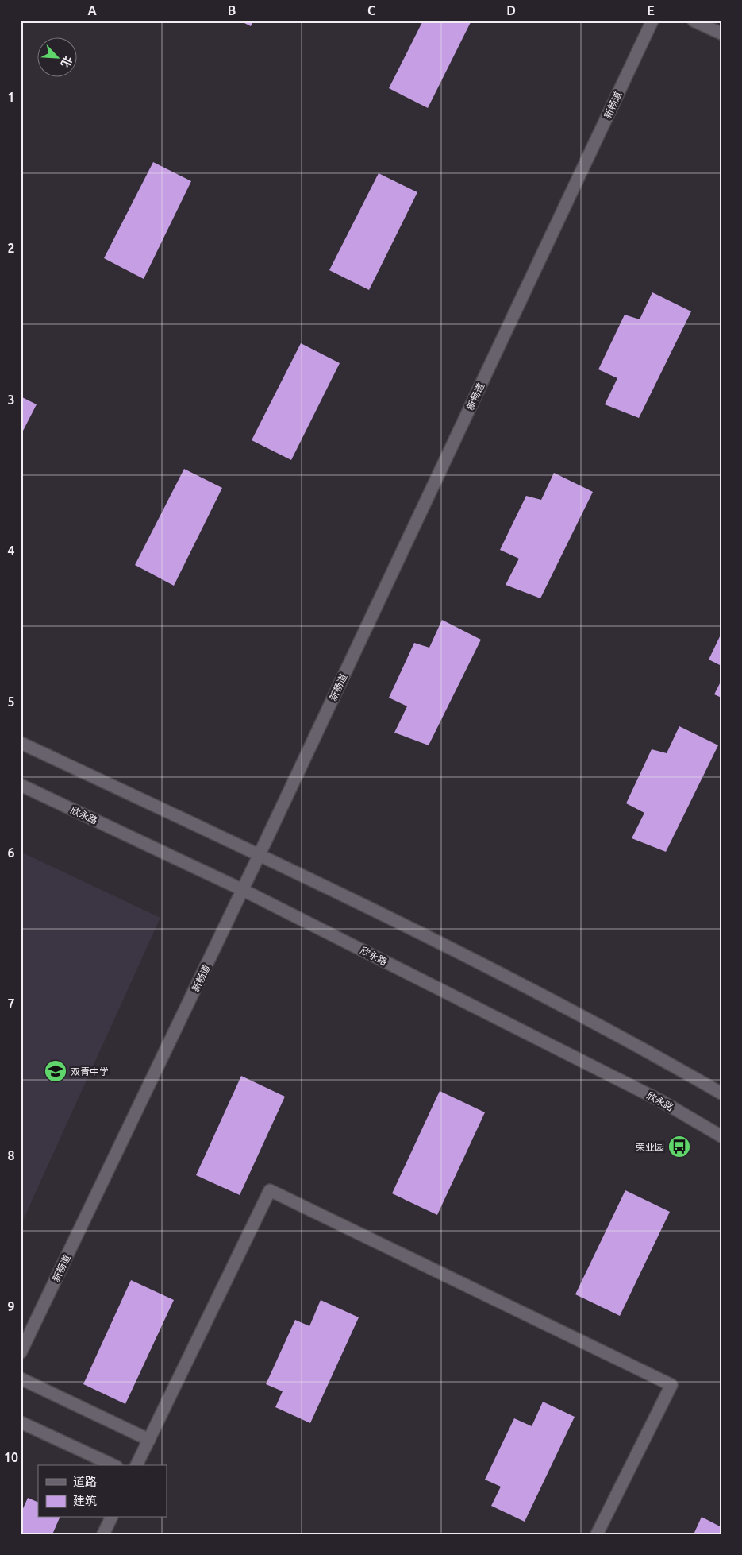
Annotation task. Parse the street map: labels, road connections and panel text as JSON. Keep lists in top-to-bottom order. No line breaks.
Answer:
{"streets":{"street":["新畅道","欣永路"]},"crossings":[["新畅道","欣永路"]],"places":{"school or university":["双青中学"],"bus stop":["荣业园"]},"legend":["道路","建筑"],"north":"bottom right","grid":{"columns":["A","B","C","D","E"],"rows":["1","2","3","4","5","6","7","8","9","10"]}}
